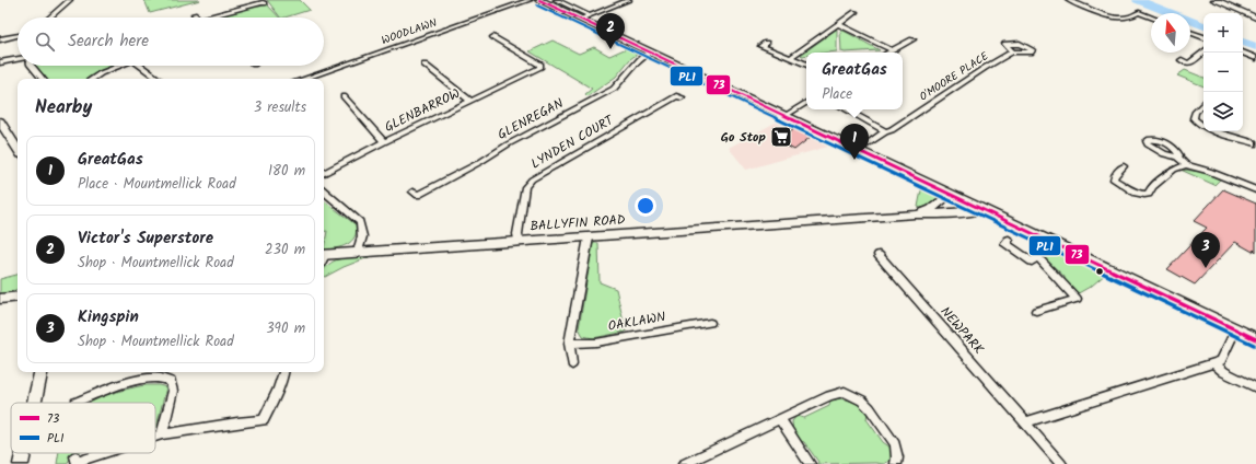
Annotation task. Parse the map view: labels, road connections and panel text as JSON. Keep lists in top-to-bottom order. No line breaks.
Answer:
{"streets":{"street":["WOODLAWN","O'MOORE PLACE","GLENBARROW","GLENREGAN","LYNDEN COURT","BALLYFIN ROAD","OAKLAWN","NEWPARK"]},"crossings":[["LYNDEN COURT","BALLYFIN ROAD"]],"places":{"supermarket":["Go Stop"]},"lines":["transit line 73","transit line PL1"],"legend":["73","PL1"],"north":"top","page":{"map_buttons":["+","−"],"pins":["2","1","3"],"search":"Search here","popup":["GreatGas","Place"],"heading":["Nearby","3 results"],"list":[{"mark":"1","name":"GreatGas","note":"Place · Mountmellick Road","value":"180 m"},{"mark":"2","name":"Victor's Superstore","note":"Shop · Mountmellick Road","value":"230 m"},{"mark":"3","name":"Kingspin","note":"Shop · Mountmellick Road","value":"390 m"}]}}
